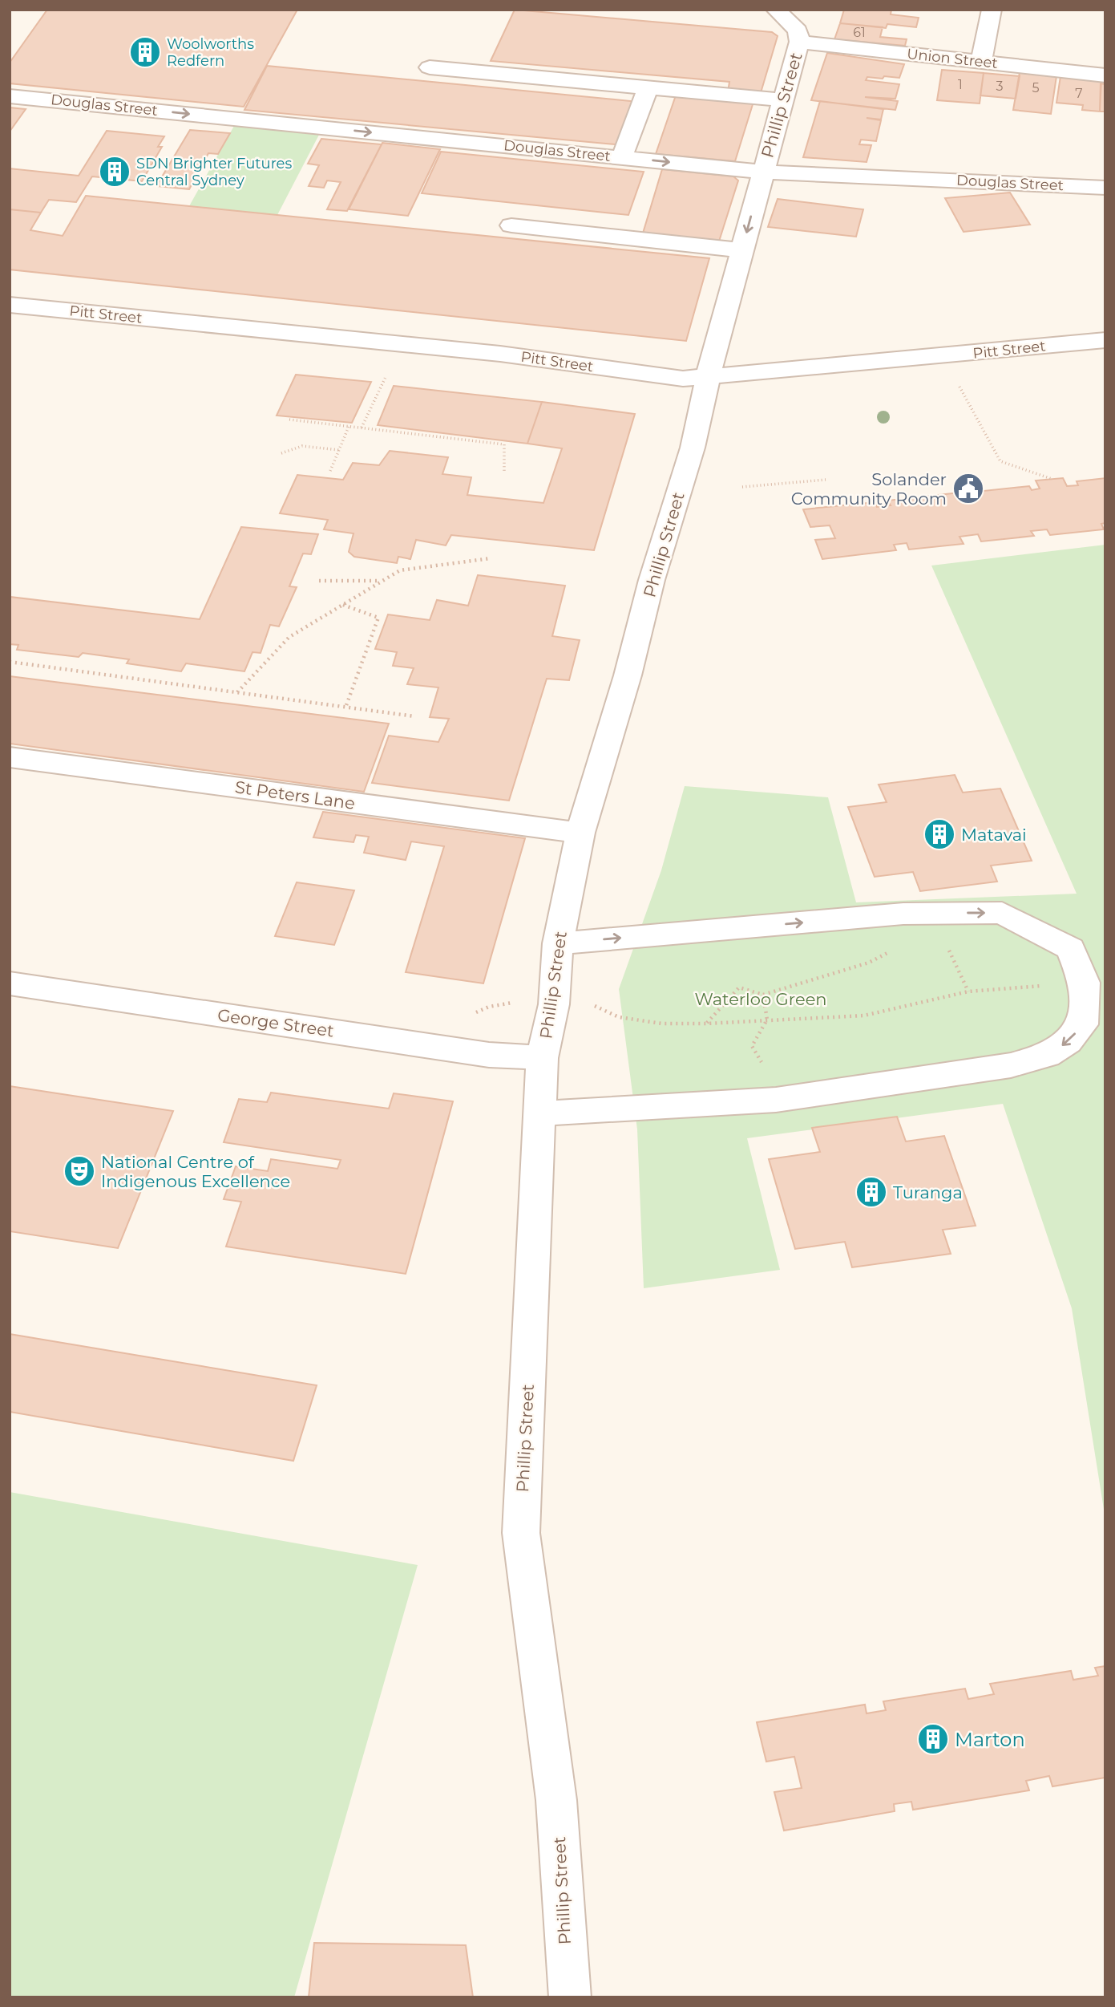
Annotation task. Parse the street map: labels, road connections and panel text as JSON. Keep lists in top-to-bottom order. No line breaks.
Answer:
{"streets":{"street":["Union Street","Douglas Street","Phillip Street","Pitt Street","St Peters Lane","George Street"]},"crossings":[["Union Street","Phillip Street"],["Douglas Street","Phillip Street"],["Phillip Street","Pitt Street"],["Phillip Street","St Peters Lane"],["Phillip Street","George Street"]],"parks":["Waterloo Green"],"places":{"building":["Woolworths Redfern","SDN Brighter Futures Central Sydney","Matavai","Turanga","Marton"],"public building":["Solander Community Room"],"theatre":["National Centre of Indigenous Excellence"]},"house_numbers":["61","1","3","5","7"]}
